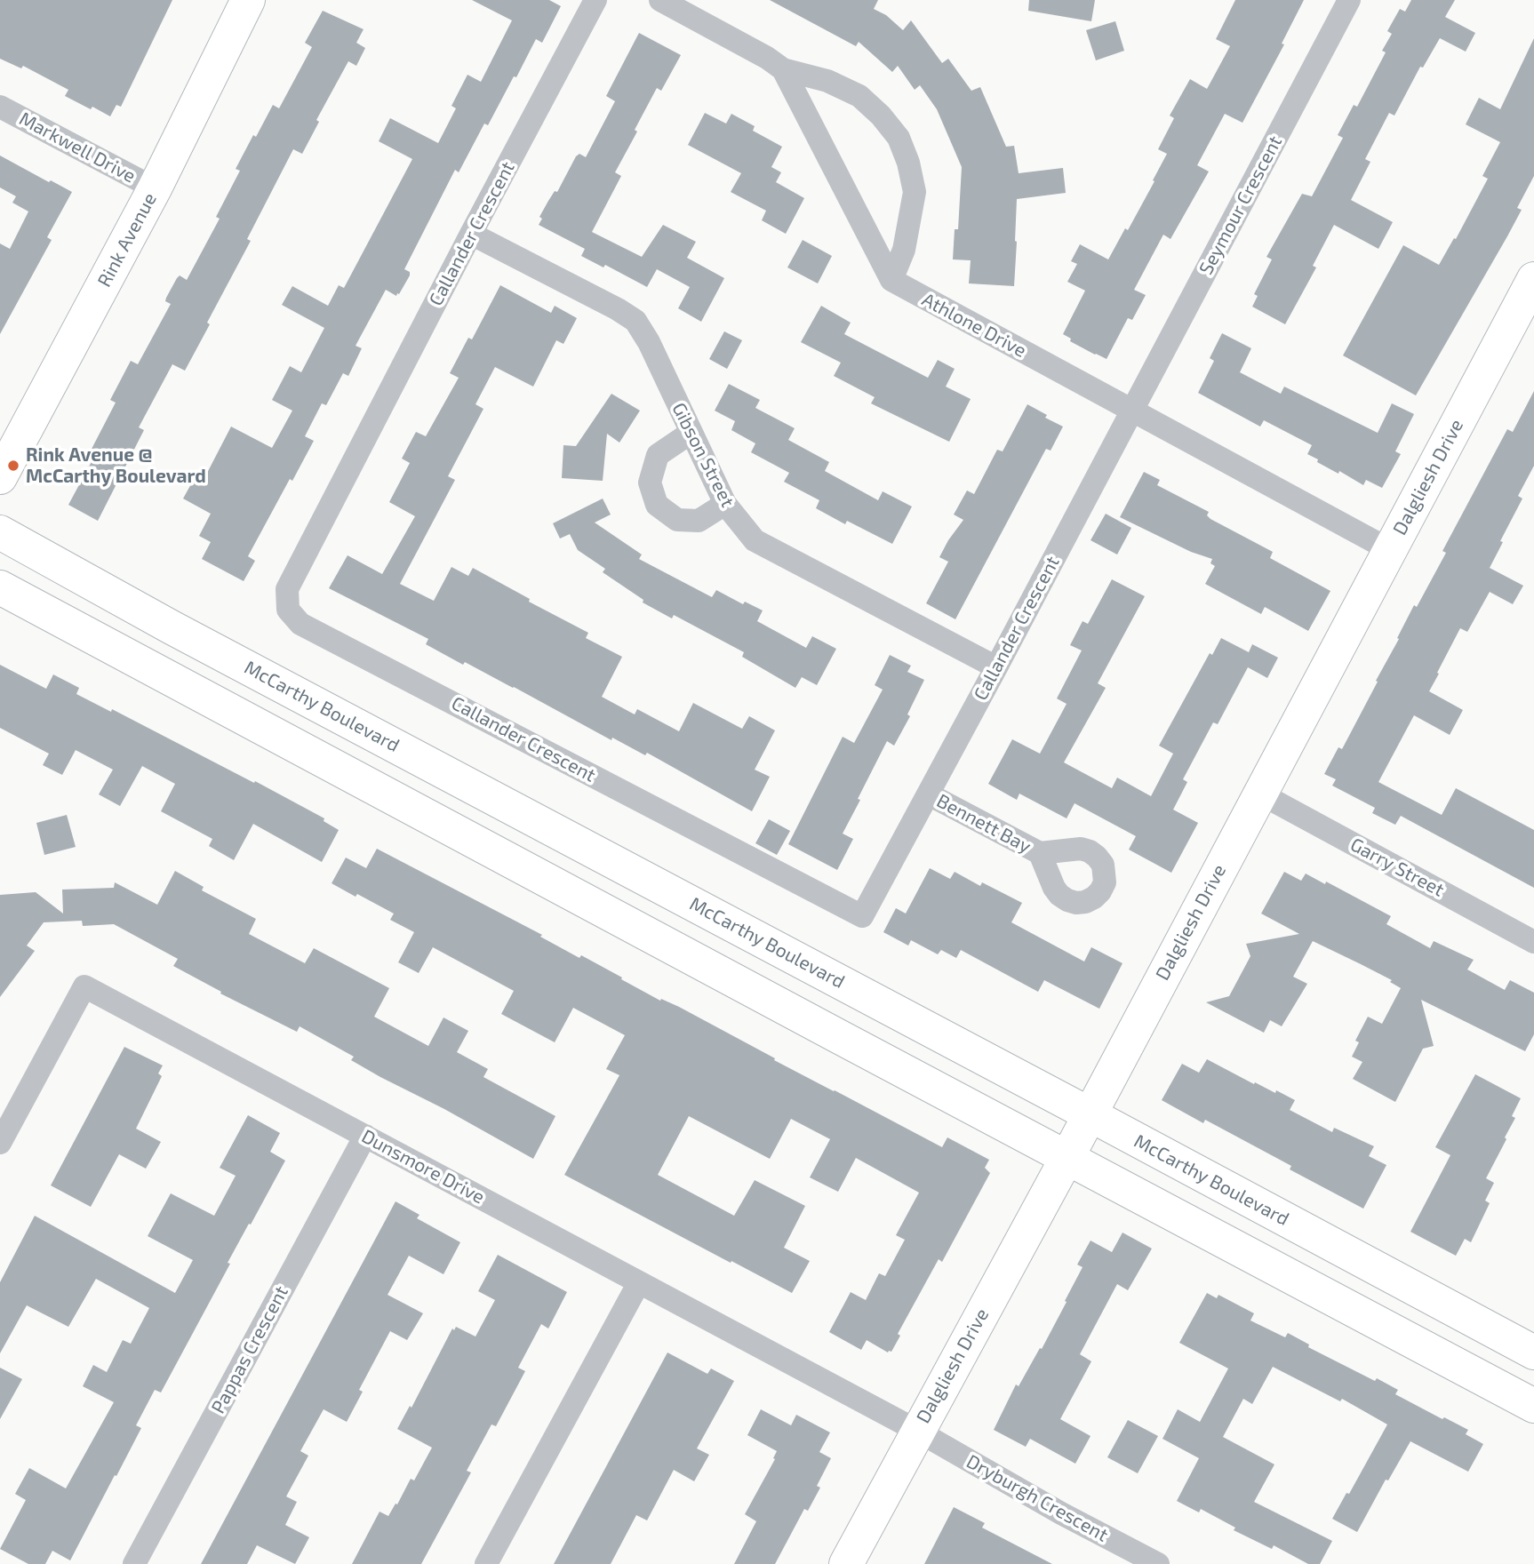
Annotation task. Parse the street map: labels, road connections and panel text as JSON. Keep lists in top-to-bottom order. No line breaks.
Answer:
{"streets":{"main road":["Rink Avenue","Dalgliesh Drive","McCarthy Boulevard"],"street":["Markwell Drive","Seymour Crescent","Callander Crescent","Athlone Drive","Gibson Street","Bennett Bay","Garry Street","Dunsmore Drive","Pappas Crescent","Dryburgh Crescent"]},"crossings":[["Markwell Drive","Rink Avenue"],["Seymour Crescent","Callander Crescent"],["Seymour Crescent","Athlone Drive"],["Callander Crescent","Athlone Drive"],["Callander Crescent","Gibson Street"],["Callander Crescent","Bennett Bay"],["Athlone Drive","Dalgliesh Drive"],["Dalgliesh Drive","McCarthy Boulevard"],["Dalgliesh Drive","Garry Street"],["Dalgliesh Drive","Dunsmore Drive"],["Dalgliesh Drive","Dryburgh Crescent"],["Dunsmore Drive","Pappas Crescent"],["Dunsmore Drive","Dryburgh Crescent"]],"places":["Rink Avenue @ McCarthy Boulevard"]}
